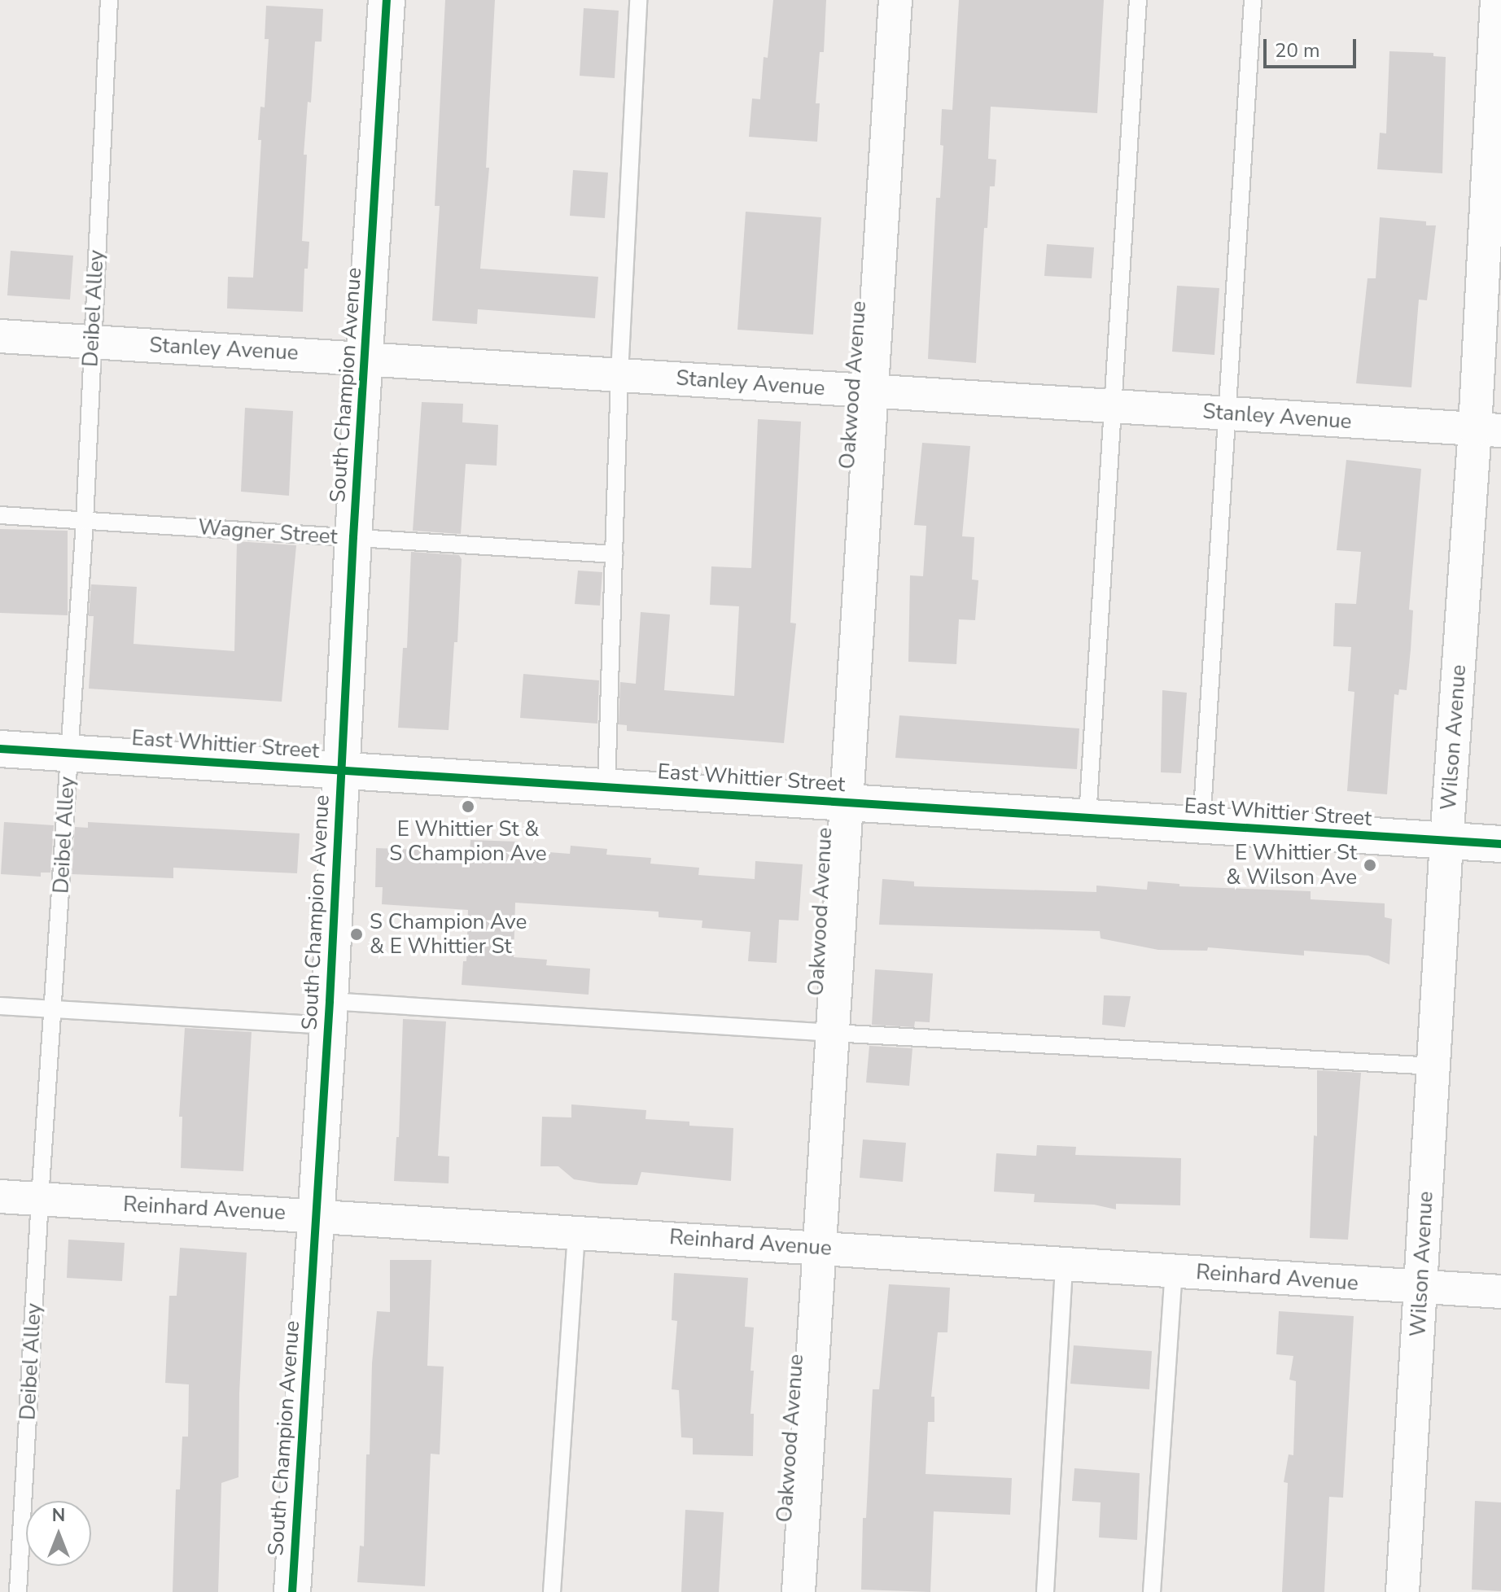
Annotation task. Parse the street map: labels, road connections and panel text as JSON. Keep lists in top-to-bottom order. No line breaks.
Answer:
{"streets":{"street":["Stanley Avenue","South Champion Avenue","Oakwood Avenue","Wilson Avenue","East Whittier Street","Reinhard Avenue"],"lane":["Deibel Alley","Wagner Street"]},"crossings":[["Deibel Alley","Stanley Avenue"],["Deibel Alley","Wagner Street"],["Deibel Alley","East Whittier Street"],["Deibel Alley","Reinhard Avenue"],["Stanley Avenue","South Champion Avenue"],["Stanley Avenue","Oakwood Avenue"],["Stanley Avenue","Wilson Avenue"],["South Champion Avenue","Wagner Street"],["South Champion Avenue","East Whittier Street"],["South Champion Avenue","Reinhard Avenue"],["Oakwood Avenue","East Whittier Street"],["Oakwood Avenue","Reinhard Avenue"],["Wilson Avenue","East Whittier Street"],["Wilson Avenue","Reinhard Avenue"]],"places":["E Whittier St & S Champion Ave","E Whittier St & Wilson Ave","S Champion Ave & E Whittier St"],"scale_bar":"20 m","north":"top"}
